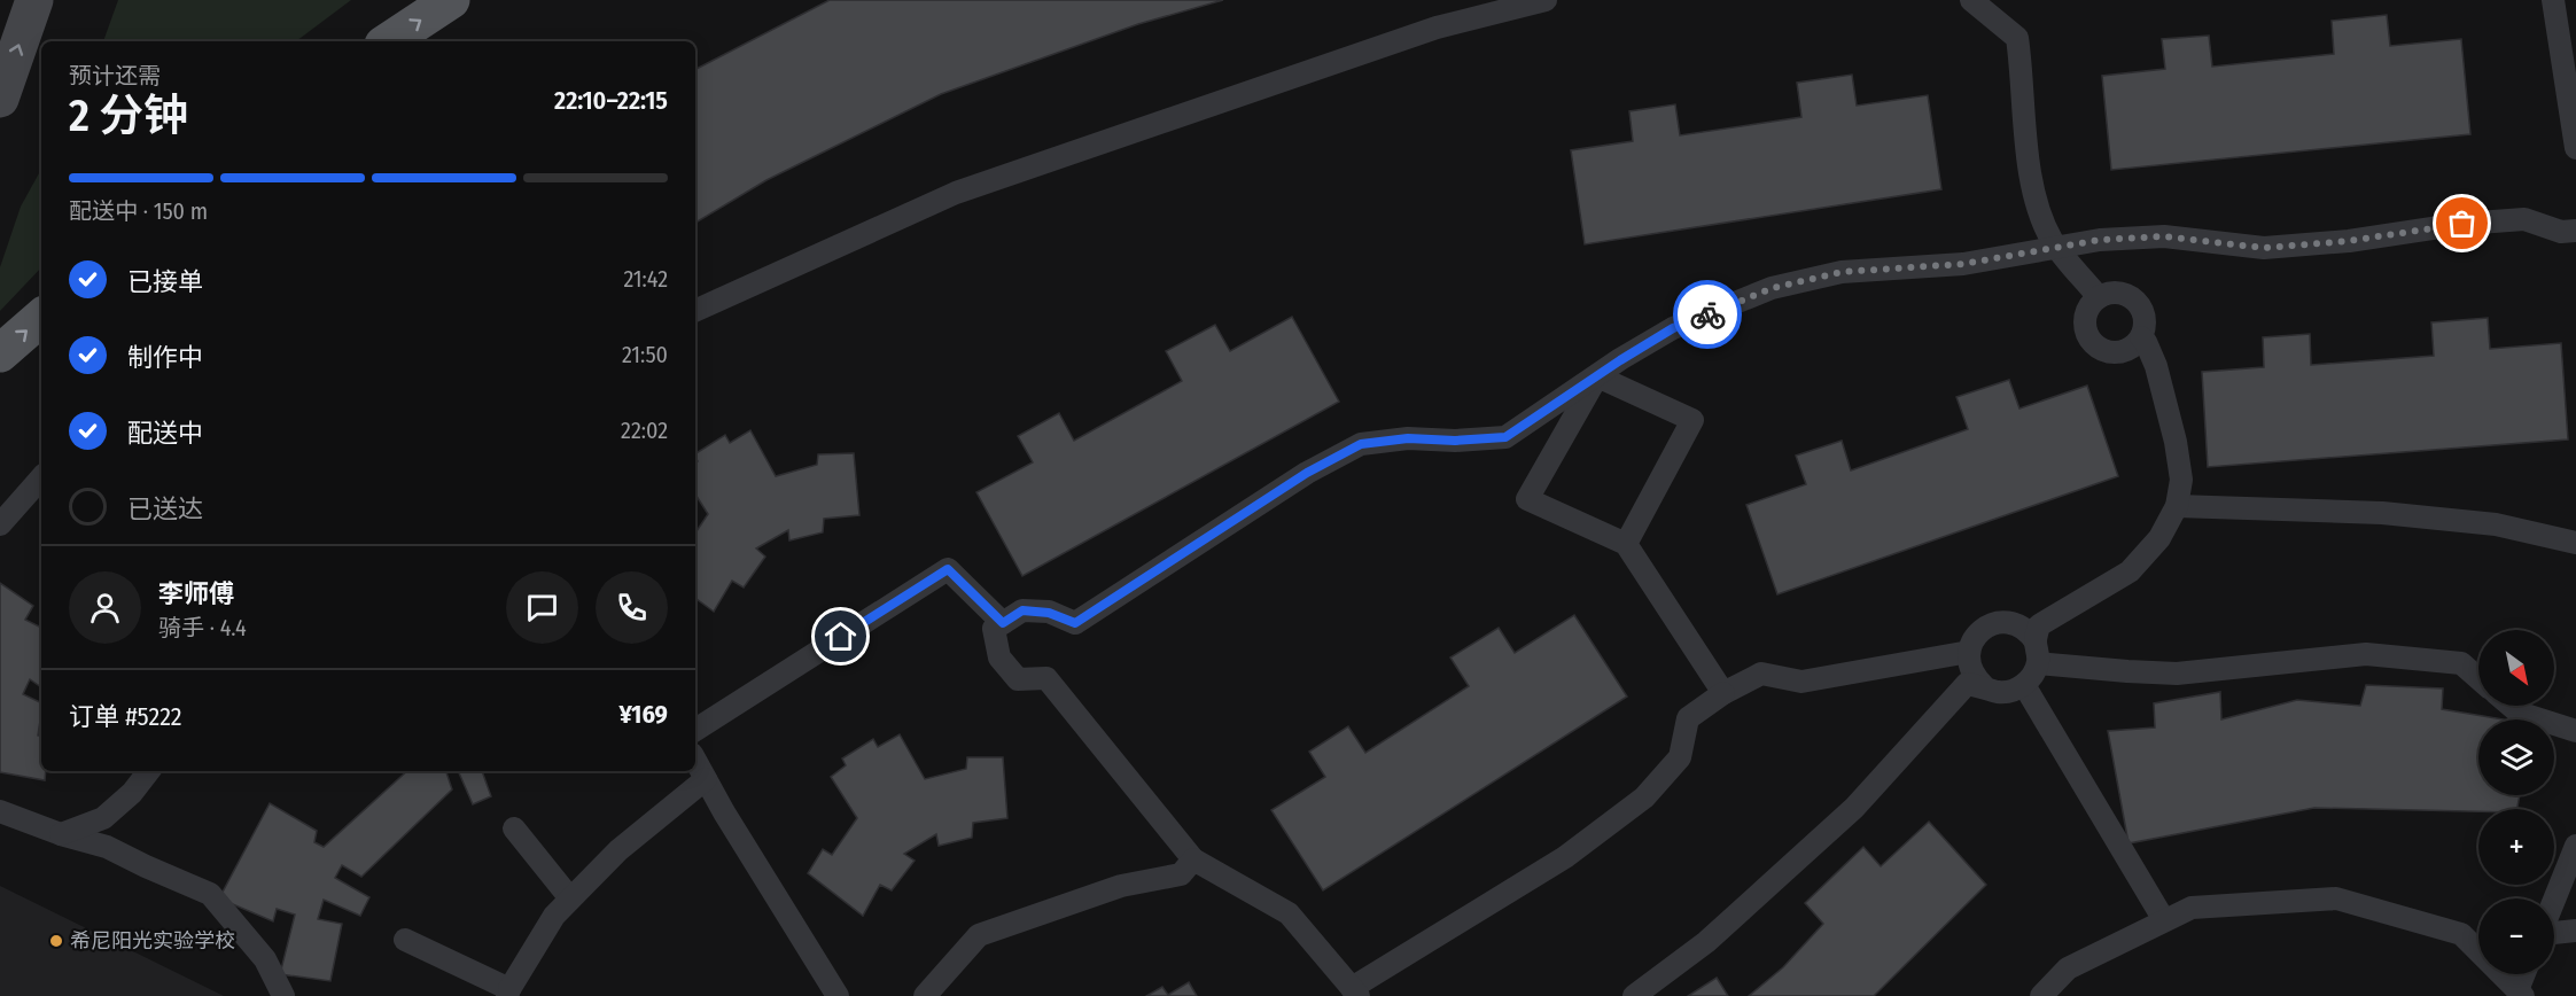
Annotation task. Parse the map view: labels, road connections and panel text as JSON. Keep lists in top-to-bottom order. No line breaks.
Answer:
{"places":["希尼阳光实验学校"],"north":"bottom right","page":{"heading":["2 分钟","预计还需","22:10–22:15"],"panel":["李师傅","骑手 · 4.4","订单 #5222","¥169"],"bar":"配送中 · 150 m","list":[["已接单","21:42"],["制作中","21:50"],["配送中","22:02"],"已送达"],"map_buttons":["+","−"]}}
